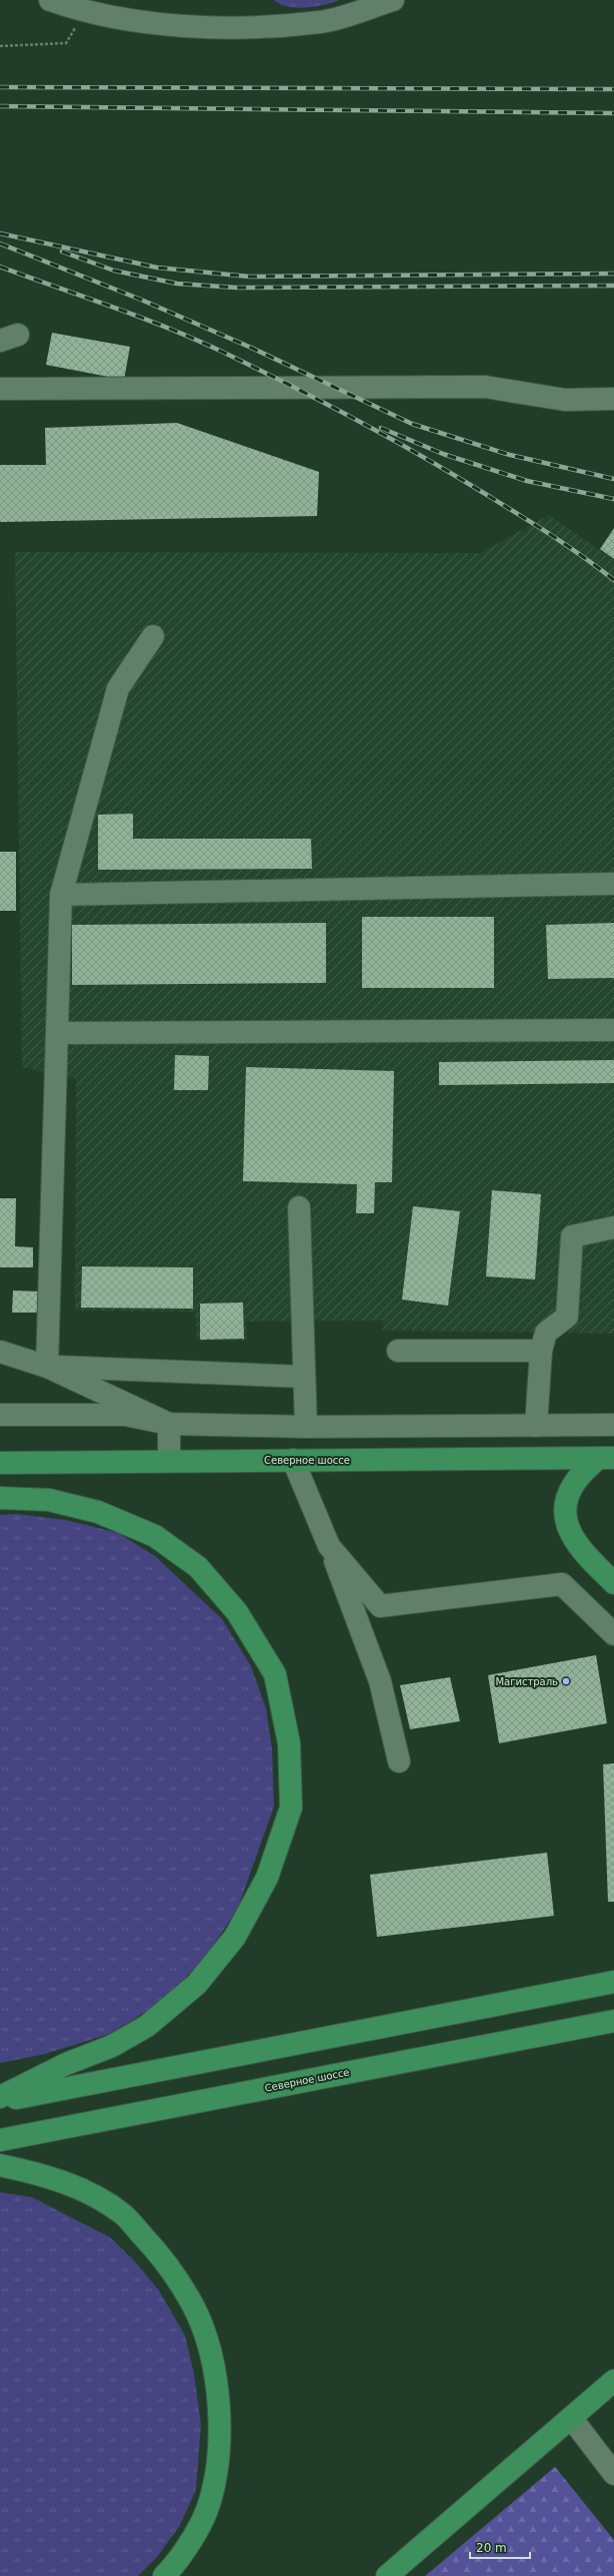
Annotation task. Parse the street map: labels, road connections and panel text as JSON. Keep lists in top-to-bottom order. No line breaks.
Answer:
{"streets":{"main road":["Северное шоссе"]},"places":["Магистраль"],"scale_bar":"20 m"}
